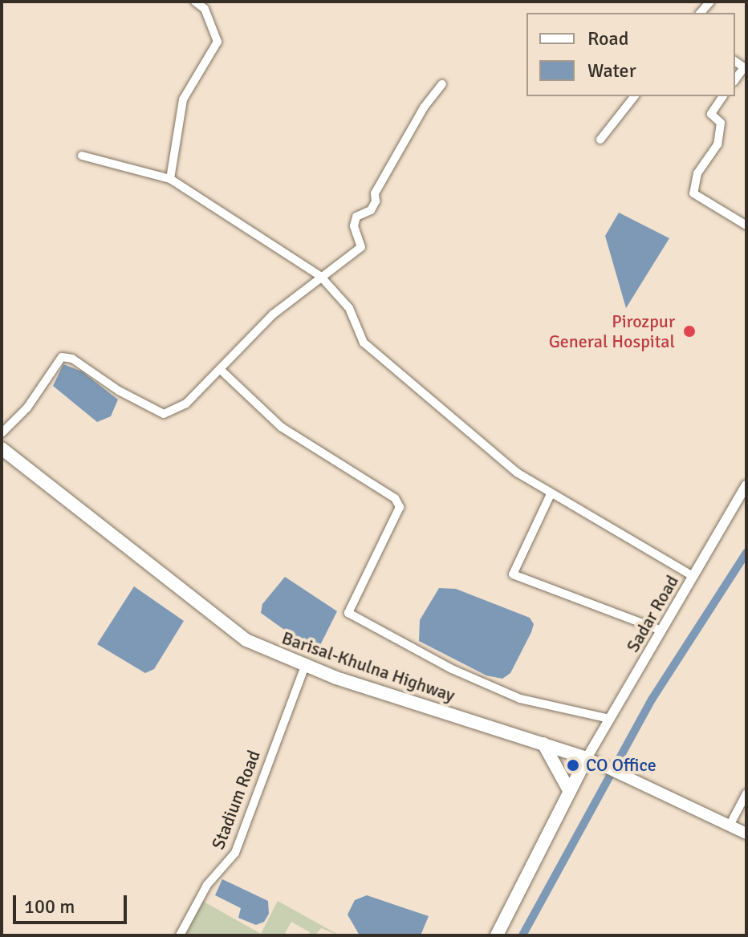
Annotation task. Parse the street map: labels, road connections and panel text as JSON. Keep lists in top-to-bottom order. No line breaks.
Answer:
{"streets":{"highway":["Barisal-Khulna Highway"],"street":["Sadar Road","Stadium Road"]},"crossings":[["Sadar Road","Barisal-Khulna Highway"],["Barisal-Khulna Highway","Stadium Road"]],"places":["Pirozpur General Hospital","CO Office"],"legend":["Road","Water"],"scale_bar":"100 m"}
